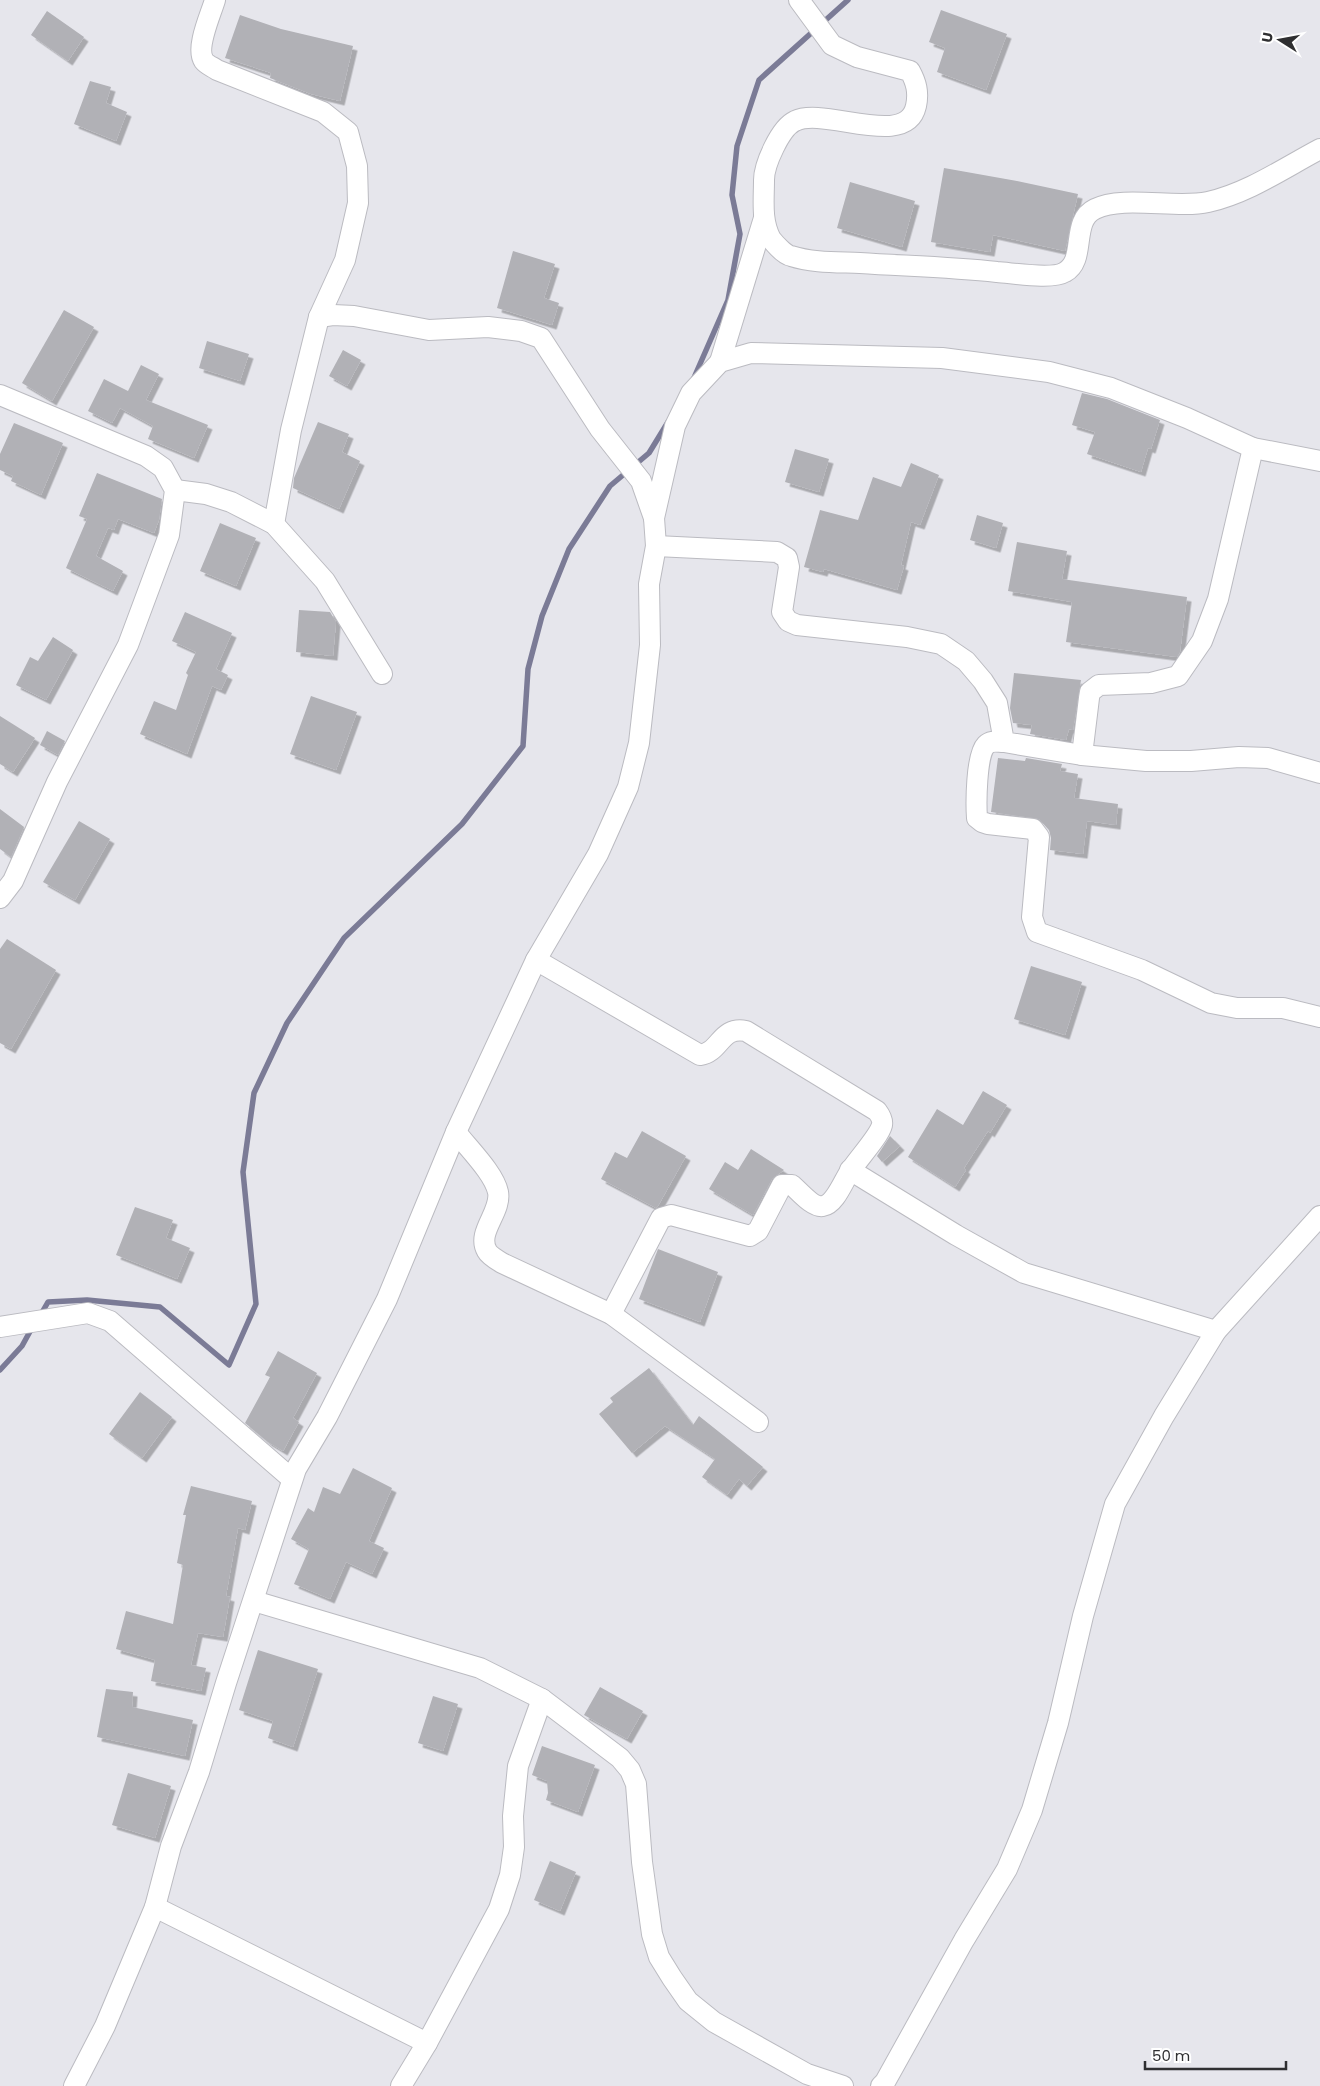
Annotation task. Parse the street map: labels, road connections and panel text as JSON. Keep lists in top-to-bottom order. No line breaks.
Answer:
{"scale_bar":"50 m","north":"left"}
